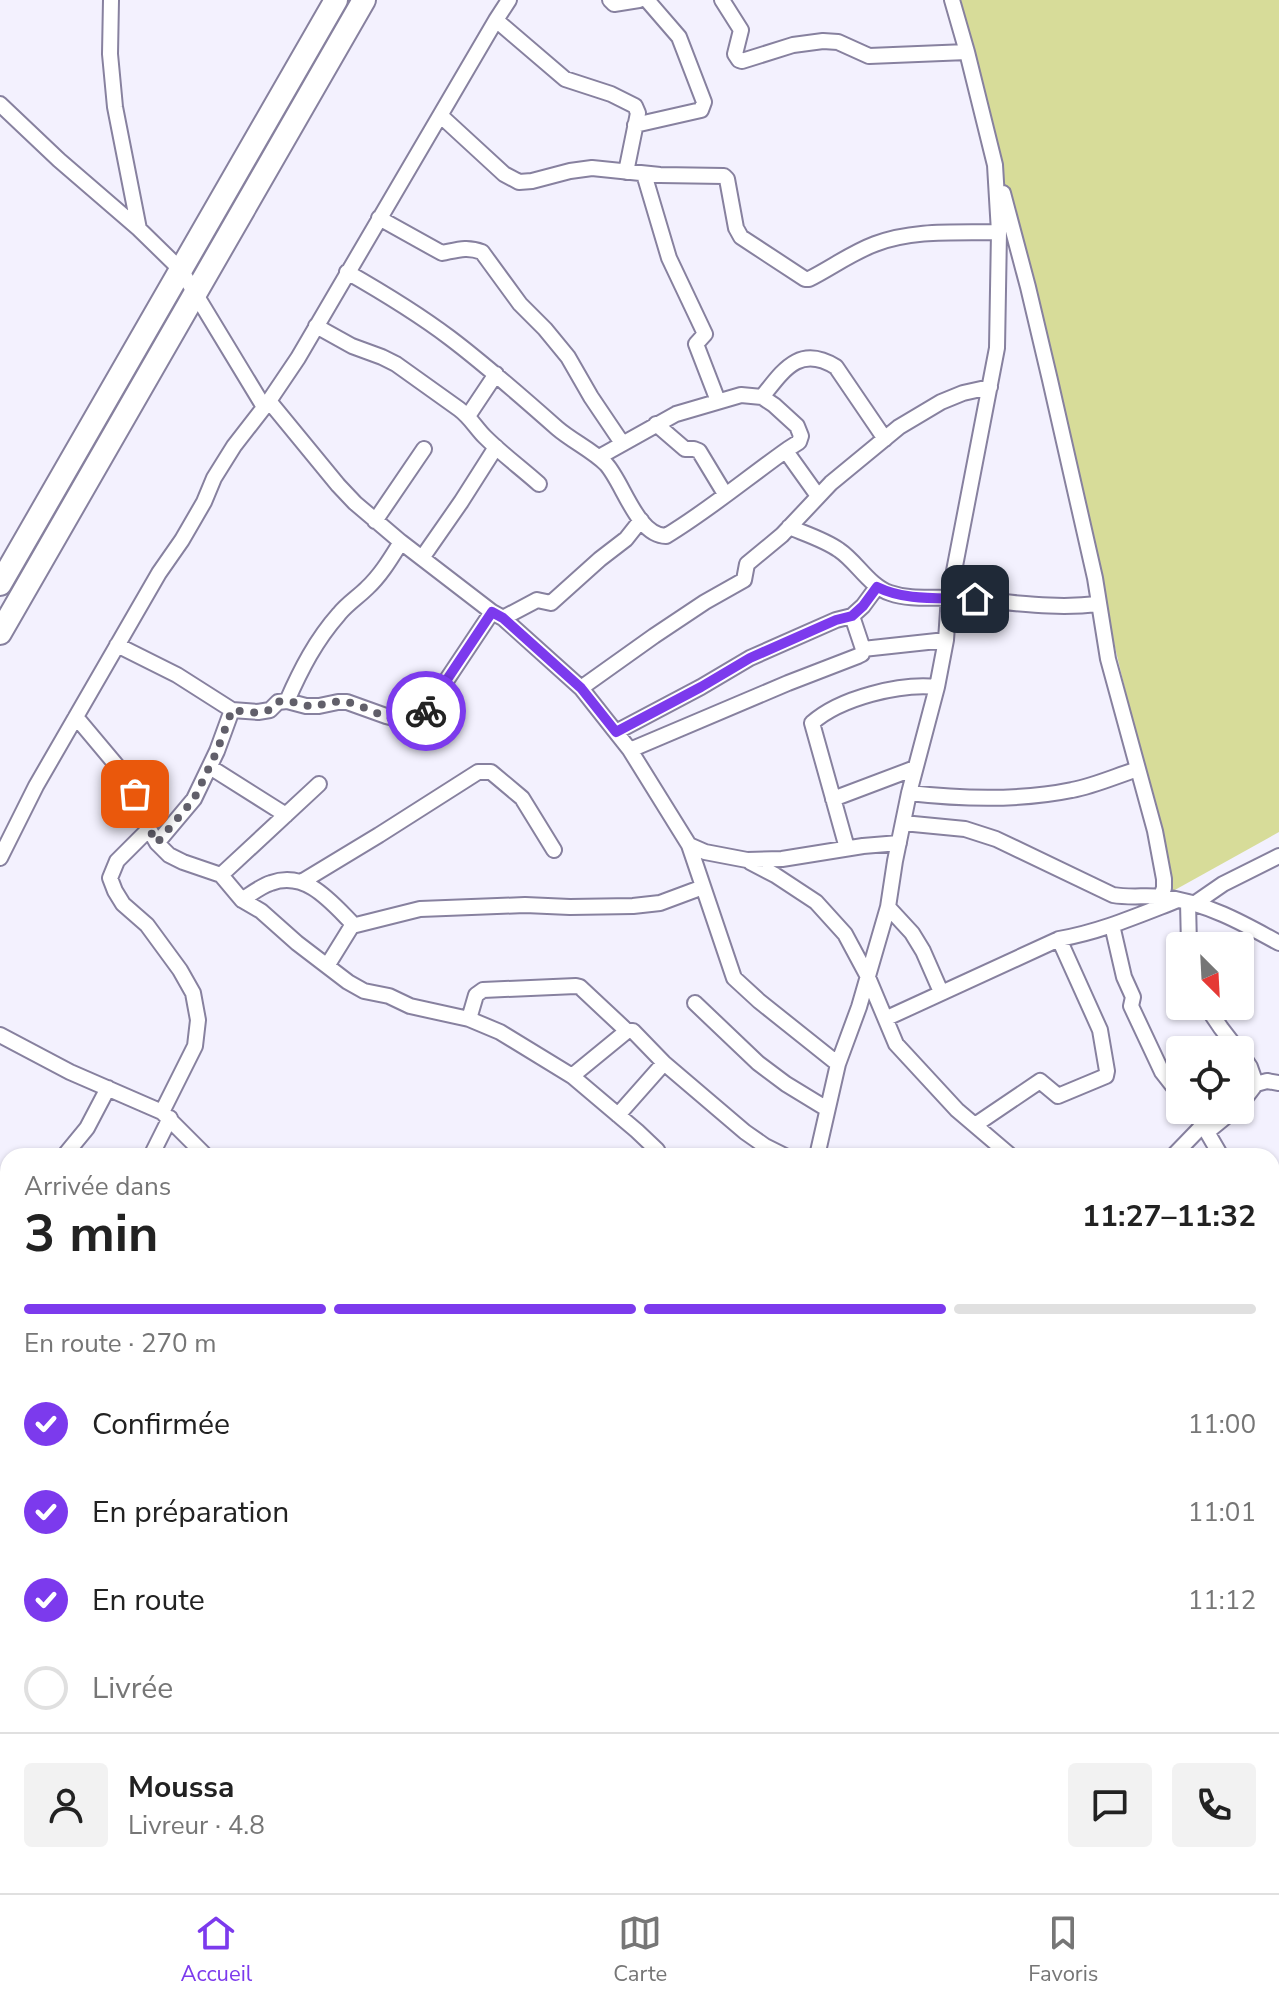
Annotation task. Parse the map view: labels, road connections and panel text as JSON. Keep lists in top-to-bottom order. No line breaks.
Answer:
{"north":"bottom right","page":{"heading":["3 min","Arrivée dans","11:27–11:32"],"panel":["Moussa","Livreur · 4.8"],"bar":"En route · 270 m","list":[["Confirmée","11:00"],["En préparation","11:01"],["En route","11:12"],"Livrée"],"tabs":["Accueil","Carte","Favoris"]}}
